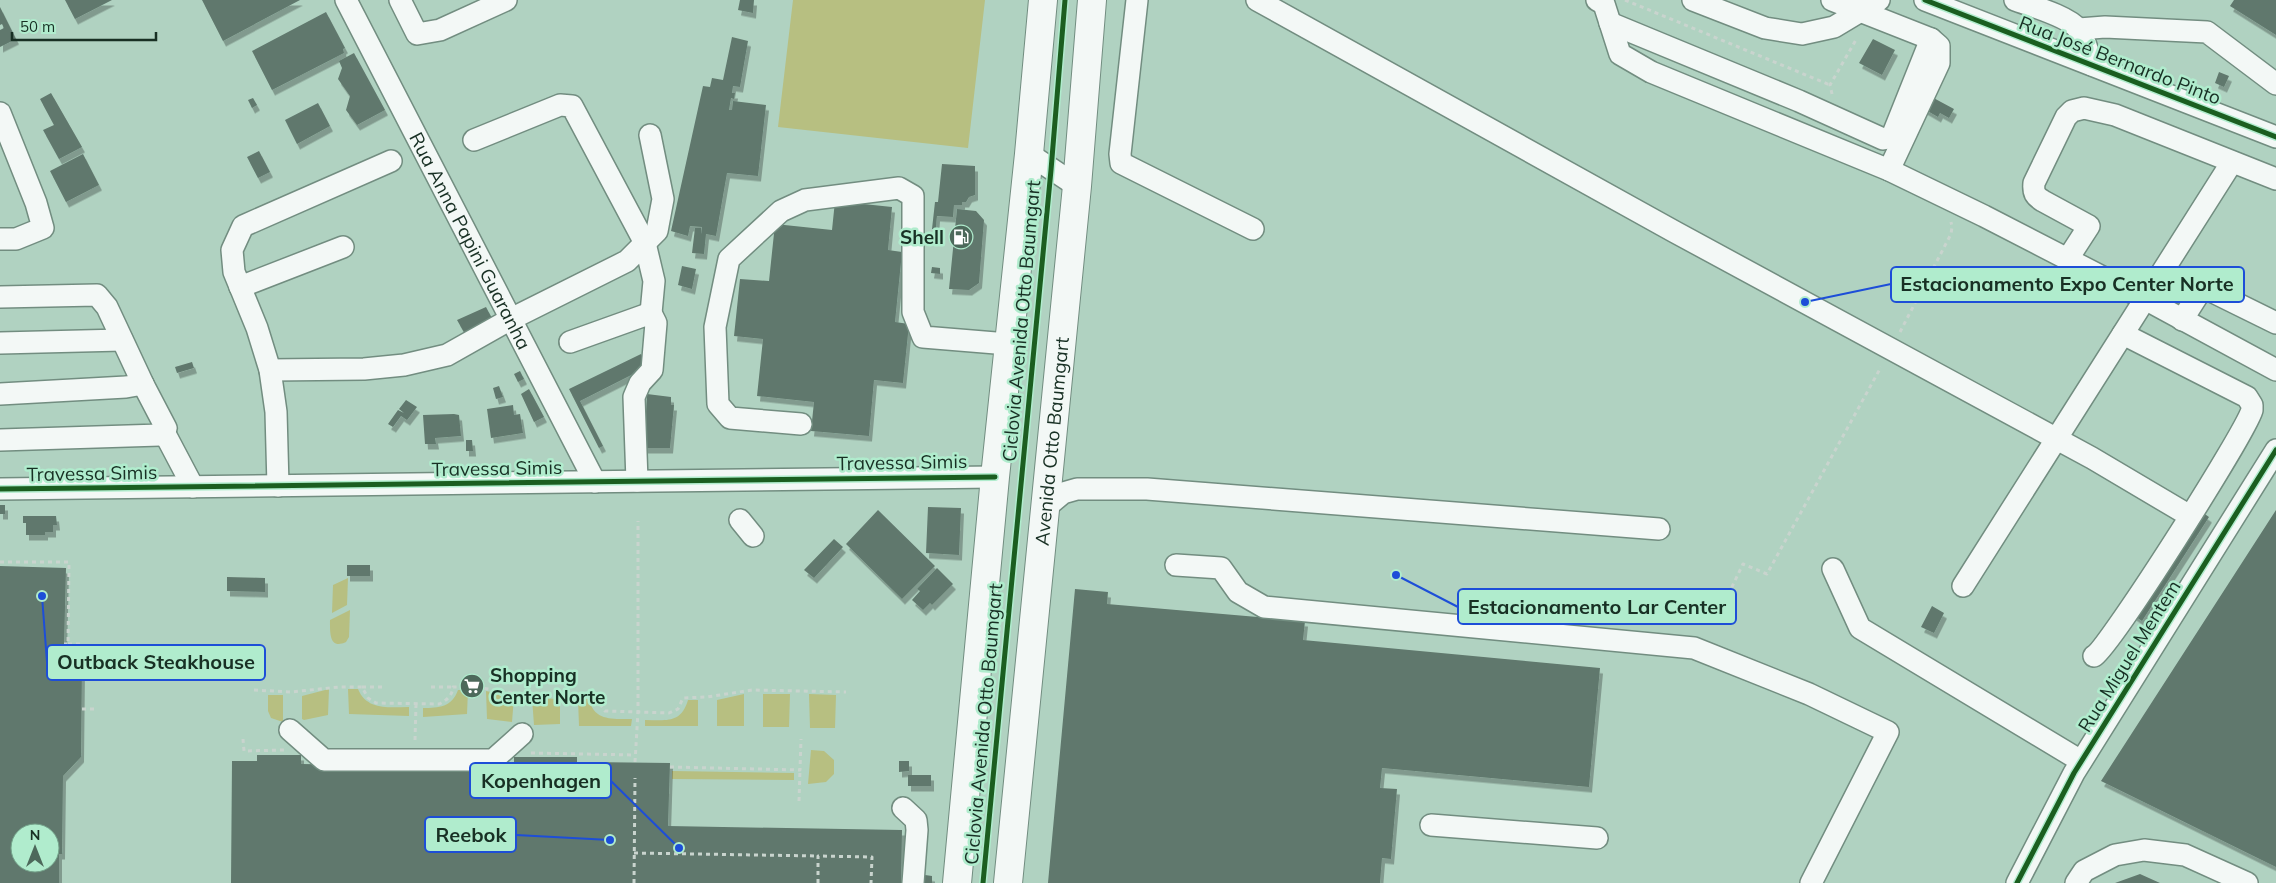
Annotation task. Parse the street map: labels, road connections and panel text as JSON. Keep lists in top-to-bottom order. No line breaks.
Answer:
{"streets":{"main road":["Avenida Otto Baumgart"],"street":["Rua José Bernardo Pinto","Rua Anna Papini Guaranha","Travessa Simis","Rua Miguel Mentem"],"cycle path":["Ciclovia Avenida Otto Baumgart"]},"crossings":[["Rua Anna Papini Guaranha","Travessa Simis"]],"places":{"fuel station":["Shell"],"other":["Estacionamento Expo Center Norte","Estacionamento Lar Center","Outback Steakhouse","Reebok","Kopenhagen"],"supermarket":["Shopping Center Norte"]},"scale_bar":"50 m","north":"top"}
